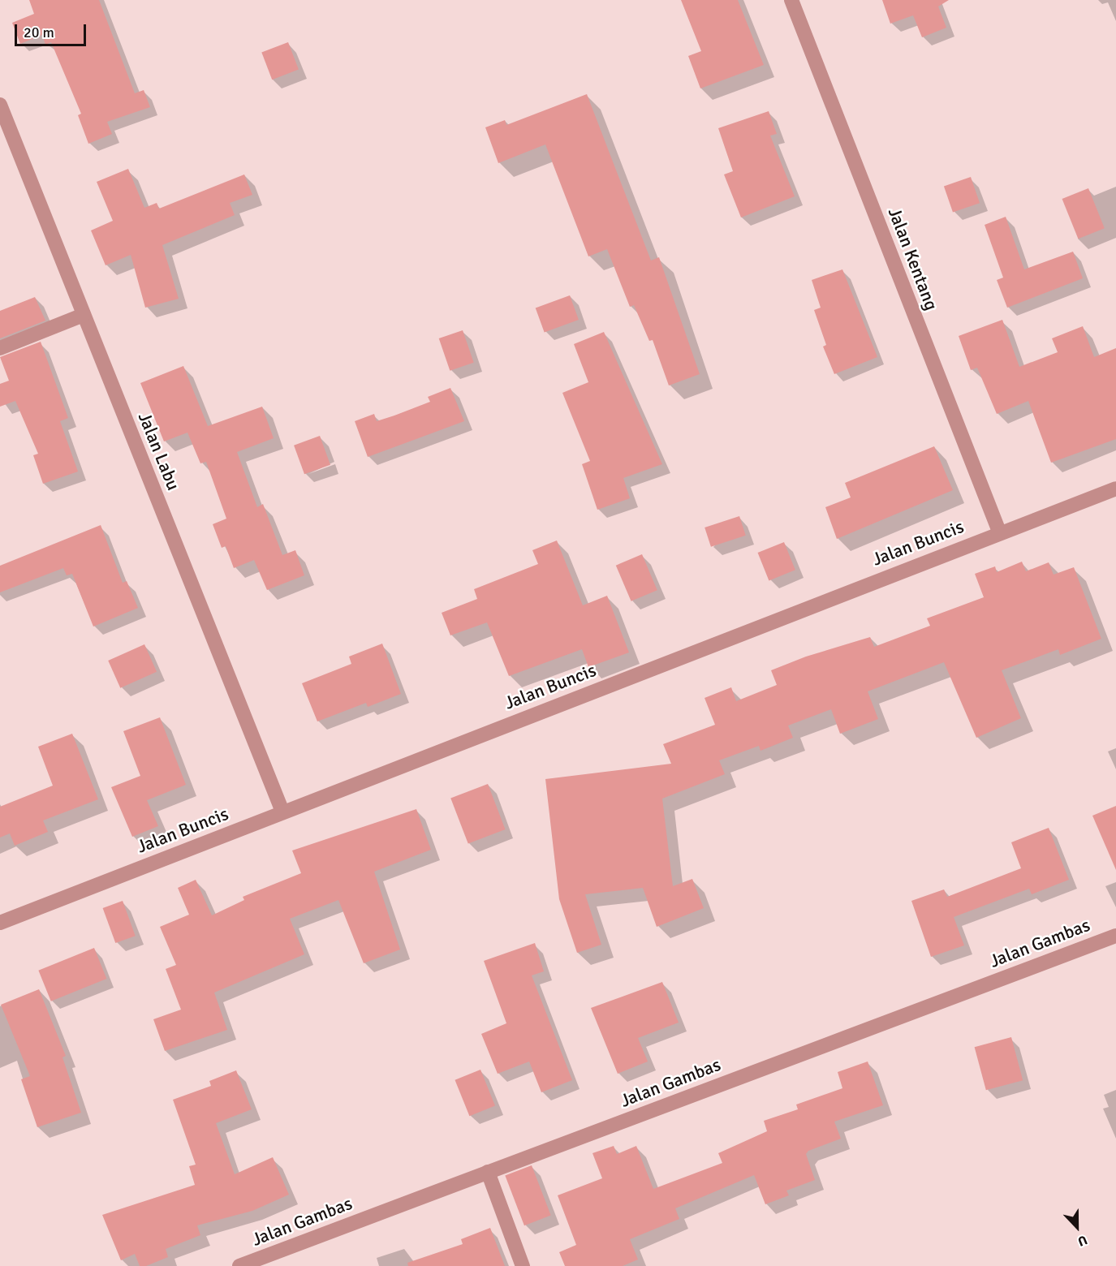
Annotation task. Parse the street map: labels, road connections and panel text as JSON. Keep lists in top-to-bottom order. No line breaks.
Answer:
{"streets":{"street":["Jalan Kentang","Jalan Labu","Jalan Buncis","Jalan Gambas"]},"crossings":[["Jalan Kentang","Jalan Buncis"],["Jalan Labu","Jalan Buncis"]],"scale_bar":"20 m","north":"bottom"}
